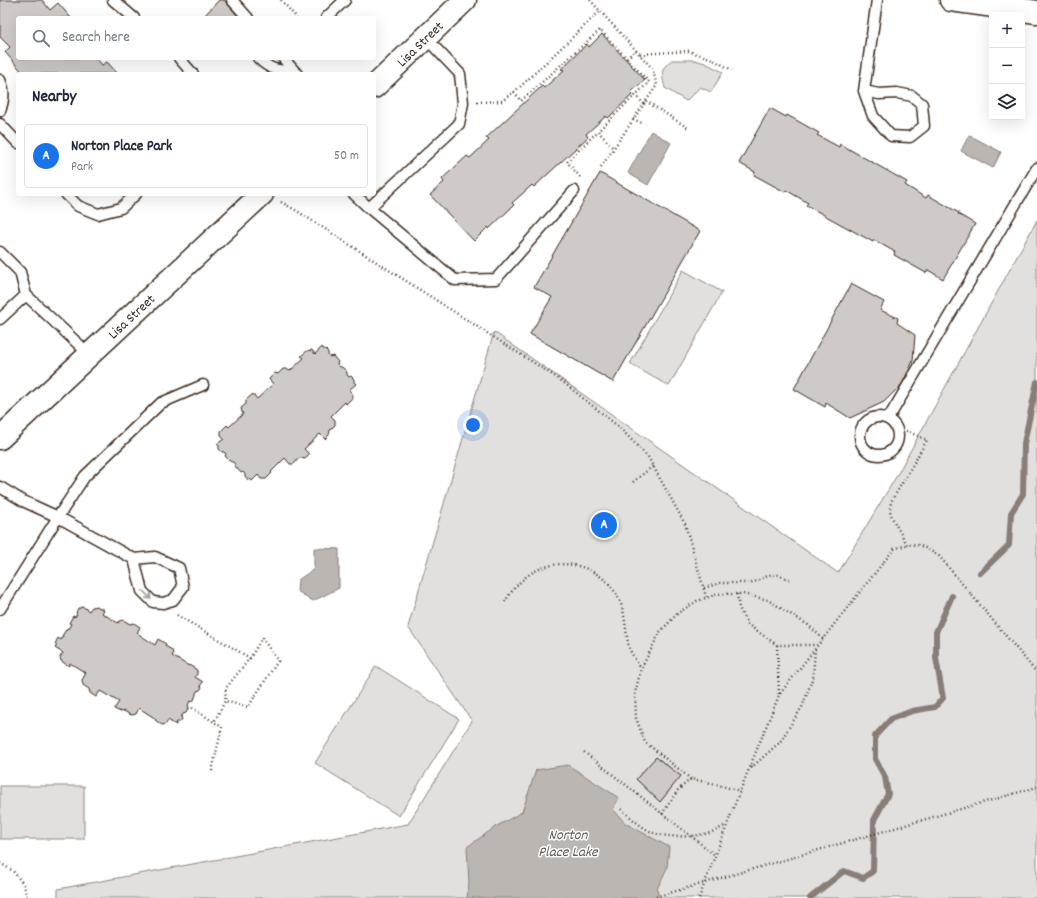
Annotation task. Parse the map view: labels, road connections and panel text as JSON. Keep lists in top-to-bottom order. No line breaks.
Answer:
{"streets":{"street":["Lisa Street"]},"water":["Norton Place Lake"],"page":{"map_buttons":["+","−"],"search":"Search here","heading":"Nearby","list":[{"mark":"A","name":"Norton Place Park","note":"Park","value":"50 m"}],"pins":"A"}}
